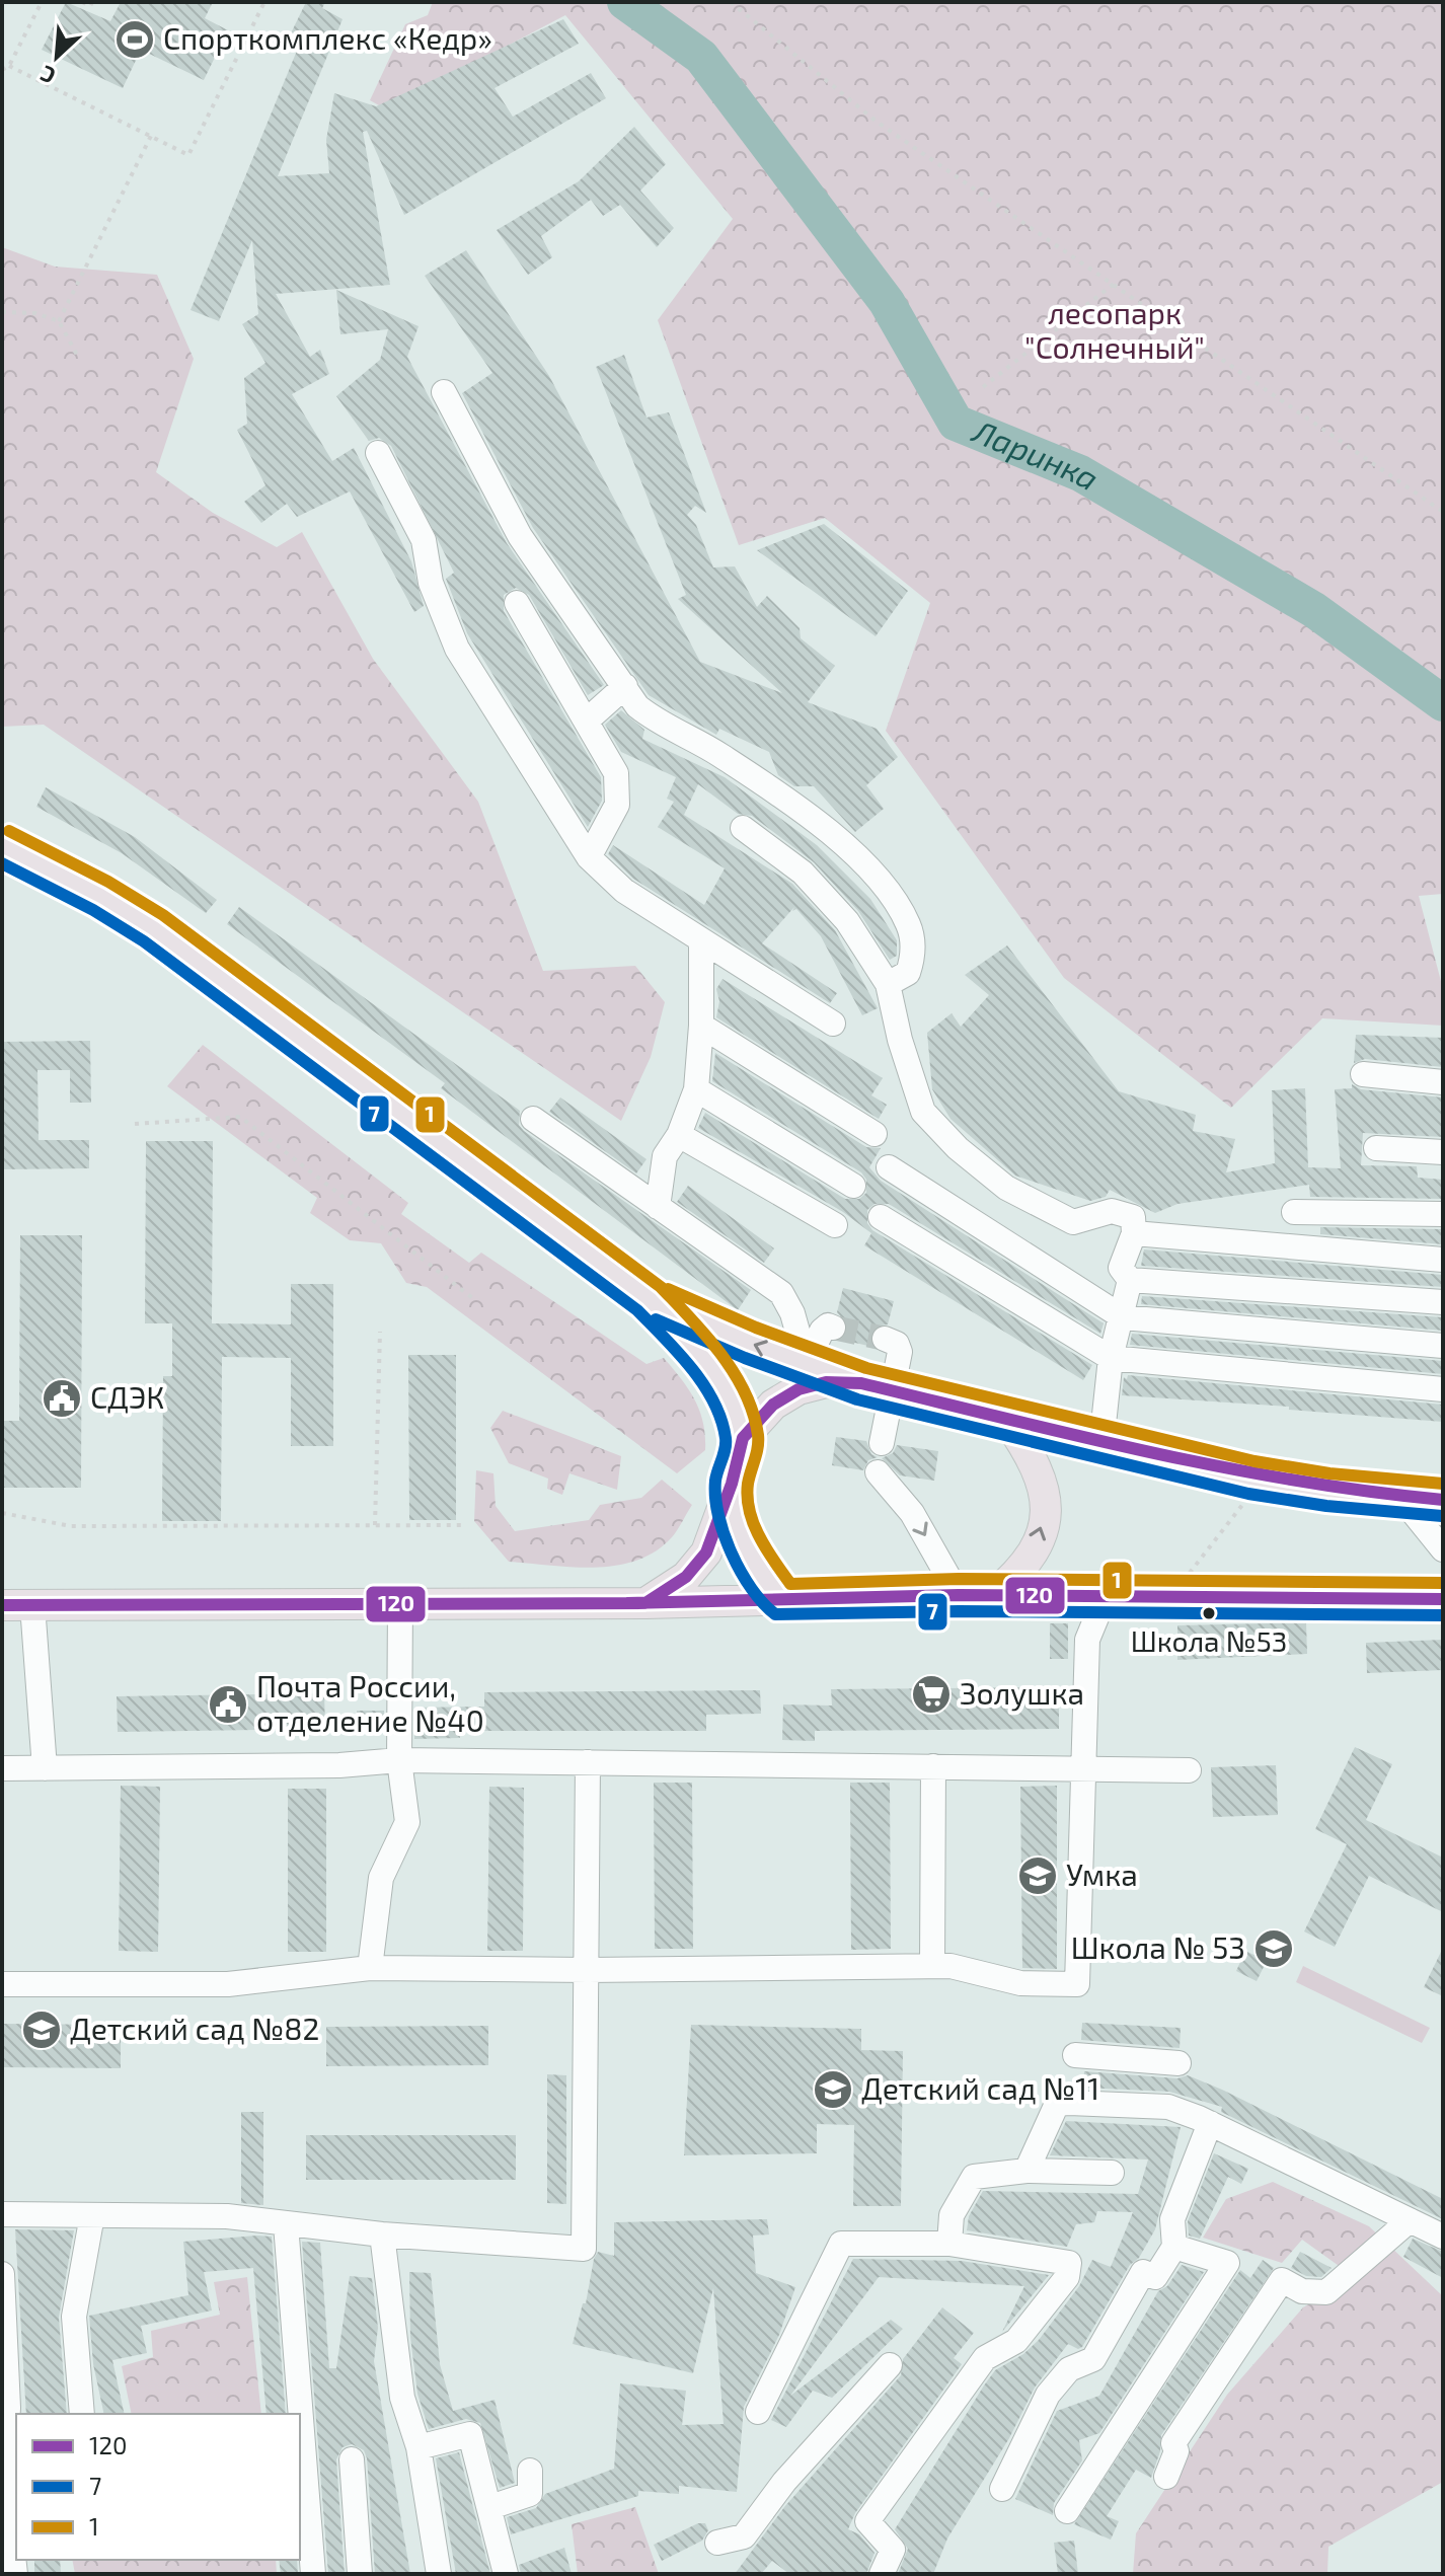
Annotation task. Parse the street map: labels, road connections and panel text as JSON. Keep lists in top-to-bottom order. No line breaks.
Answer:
{"water":["Ларинка"],"parks":["лесопарк \"Солнечный\""],"places":{"sports":["Спорткомплекс «Кедр»"],"public building":["СДЭК","Почта России, отделение №40"],"other":["Школа №53"],"supermarket":["Золушка"],"school or university":["Умка","Школа № 53","Детский сад №82","Детский сад №11"]},"lines":["transit line 1","transit line 7","transit line 120"],"legend":["120","7","1"],"north":"bottom left"}
